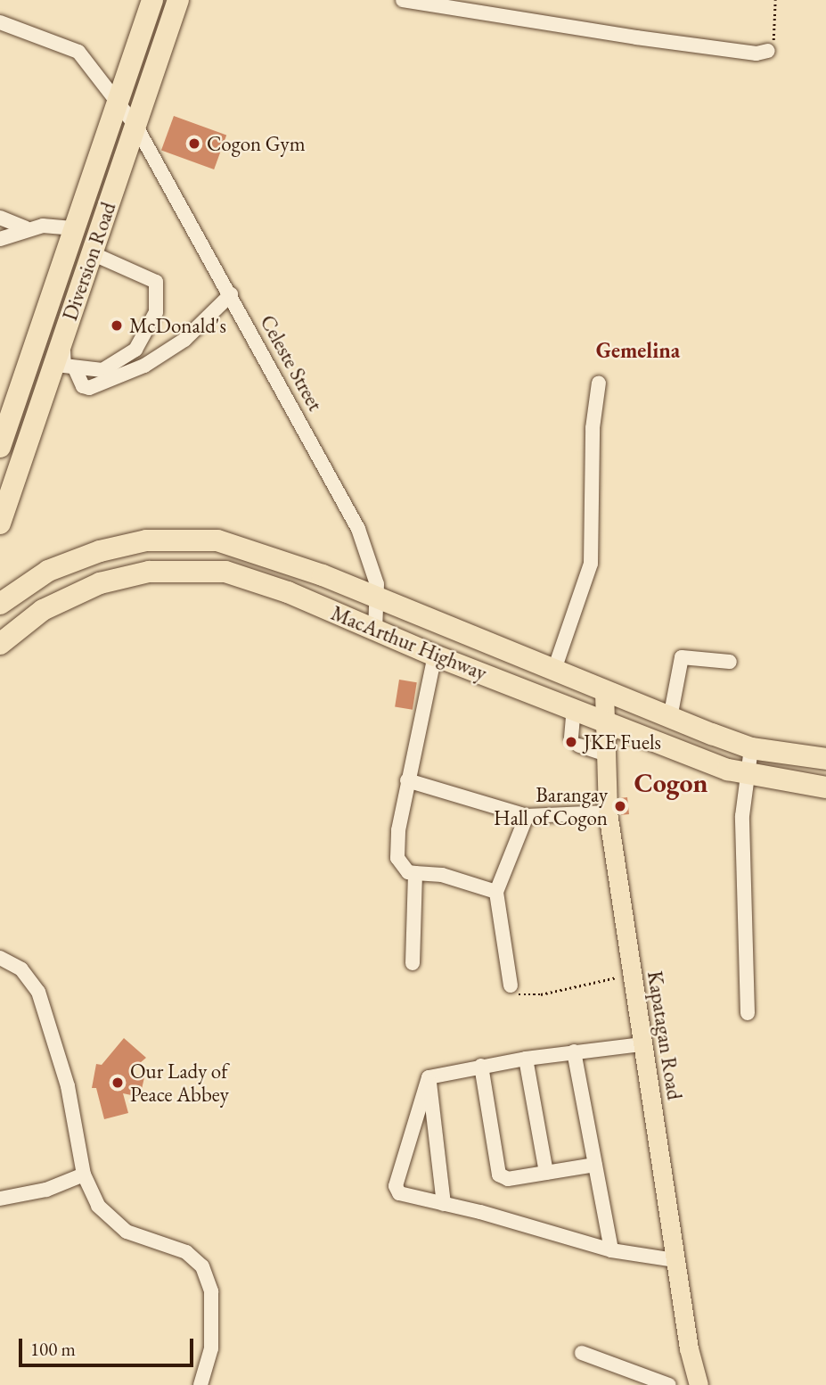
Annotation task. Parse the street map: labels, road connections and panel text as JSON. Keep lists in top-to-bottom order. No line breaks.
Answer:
{"streets":{"highway":["Diversion Road","MacArthur Highway"],"main road":["Kapatagan Road"],"street":["Celeste Street"]},"crossings":[["Diversion Road","Celeste Street"],["Celeste Street","MacArthur Highway"],["MacArthur Highway","Kapatagan Road"]],"districts":["Gemelina","Cogon"],"places":["Cogon Gym","McDonald's","JKE Fuels","Barangay Hall of Cogon","Our Lady of Peace Abbey"],"scale_bar":"100 m"}
